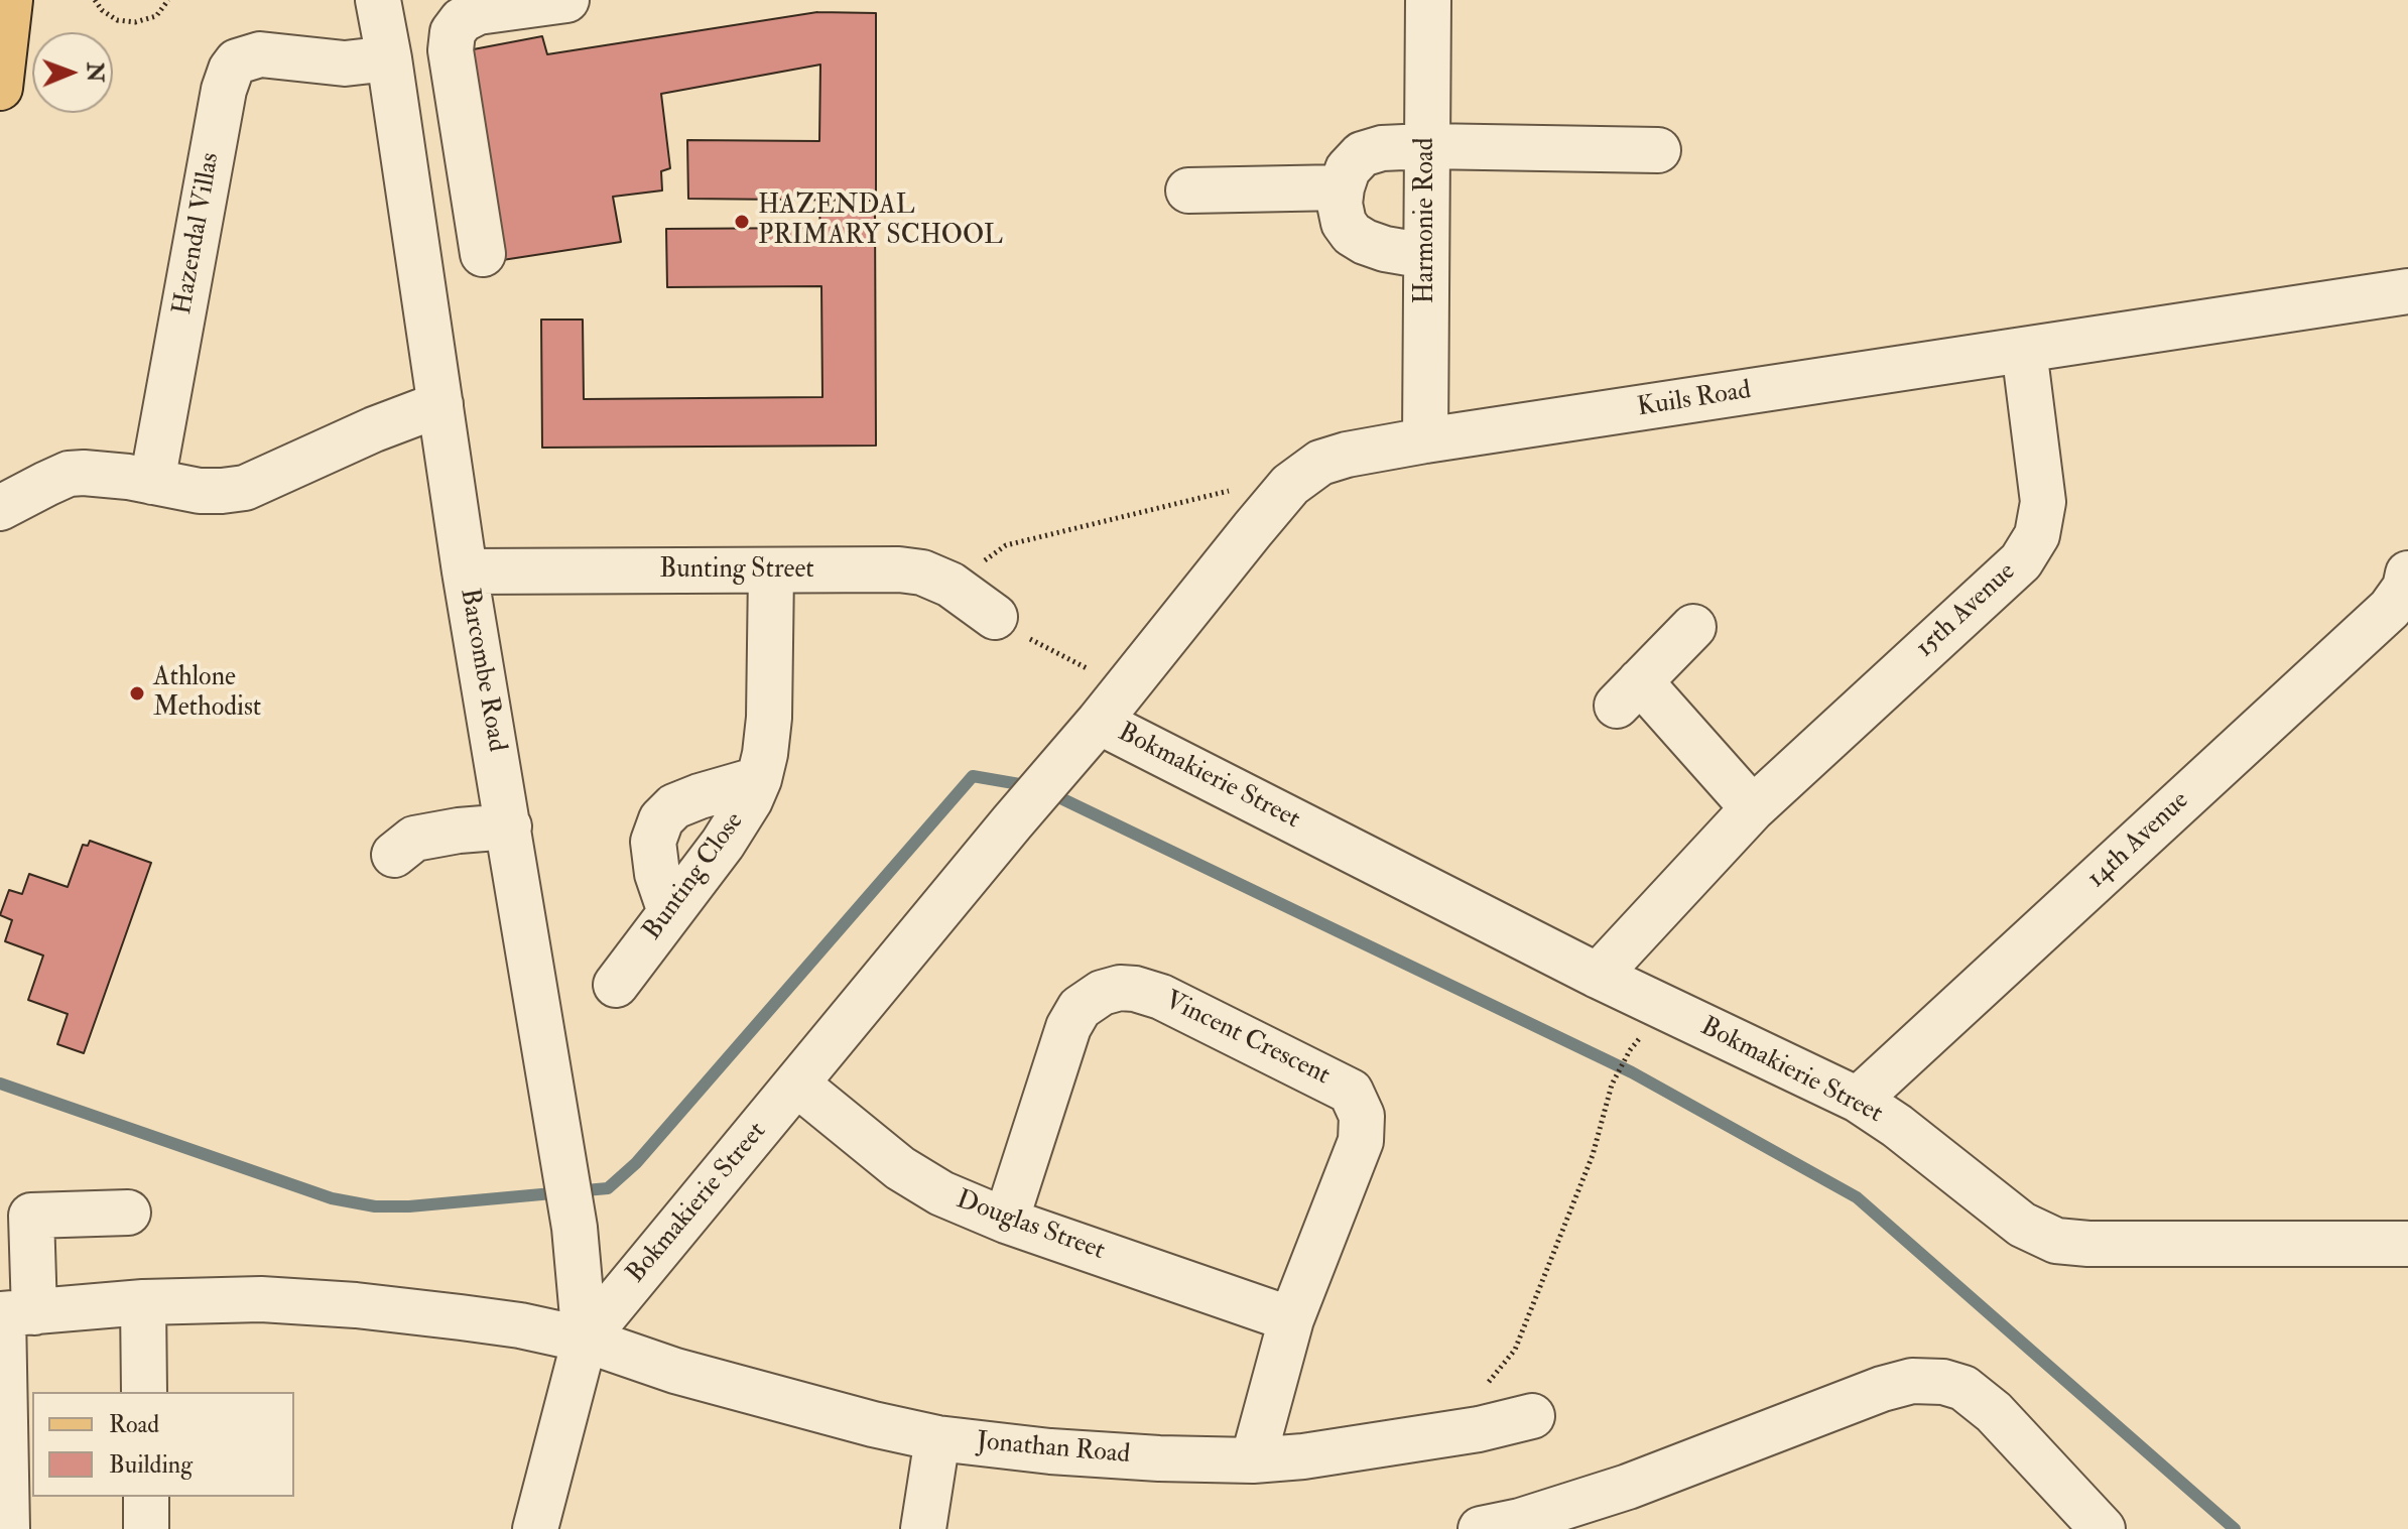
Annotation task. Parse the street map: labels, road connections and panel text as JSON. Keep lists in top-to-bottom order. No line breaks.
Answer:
{"streets":{"street":["Harmonie Road","Hazendal Villas","Kuils Road","Bunting Street","15th Avenue","Barcombe Road","Bokmakierie Street","14th Avenue","Bunting Close","Vincent Crescent","Douglas Street","Jonathan Road"]},"crossings":[["Harmonie Road","Kuils Road"],["Hazendal Villas","Barcombe Road"],["Kuils Road","15th Avenue"],["Kuils Road","Bokmakierie Street"],["Bunting Street","Barcombe Road"],["Bunting Street","Bunting Close"],["15th Avenue","Bokmakierie Street"],["Barcombe Road","Bokmakierie Street"],["Barcombe Road","Jonathan Road"],["Bokmakierie Street","14th Avenue"],["Bokmakierie Street","Douglas Street"],["Bokmakierie Street","Jonathan Road"],["Vincent Crescent","Douglas Street"],["Vincent Crescent","Jonathan Road"]],"places":["HAZENDAL PRIMARY SCHOOL","Athlone Methodist"],"legend":["Road","Building"],"north":"right"}
